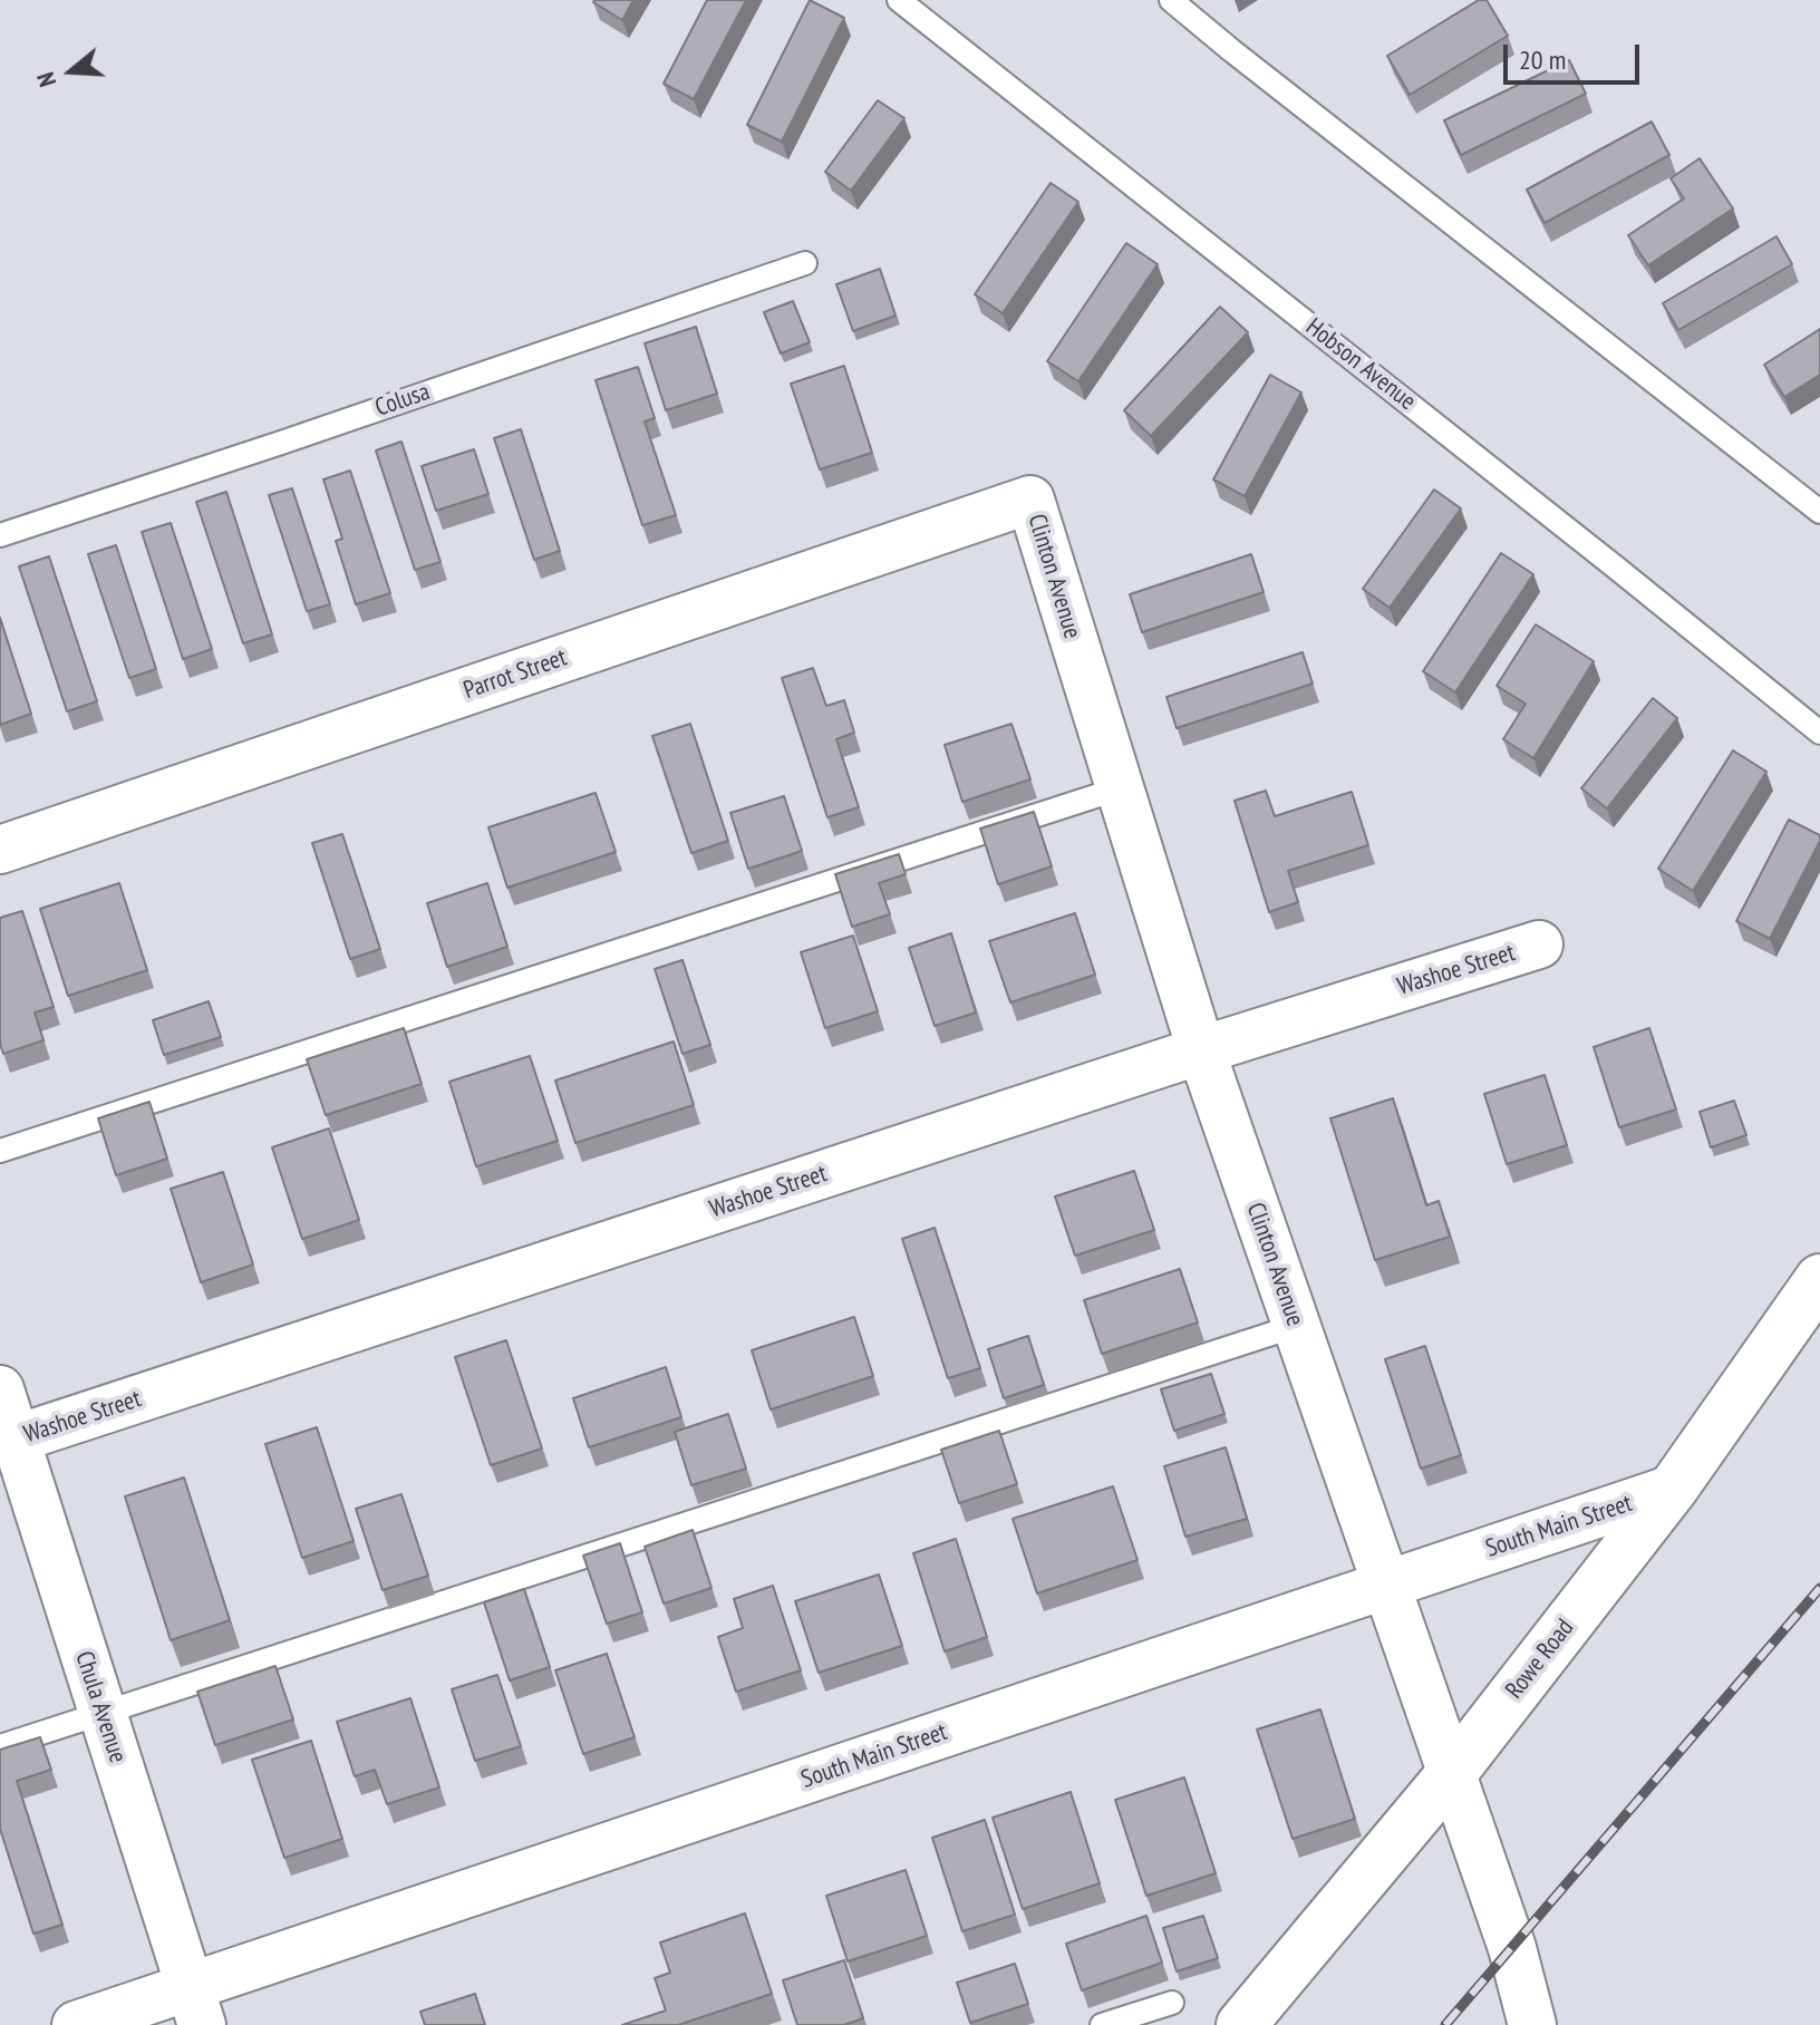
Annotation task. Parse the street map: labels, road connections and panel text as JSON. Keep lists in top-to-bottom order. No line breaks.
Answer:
{"streets":{"main road":["Rowe Road"],"street":["Clinton Avenue","Parrot Street","Washoe Street","South Main Street","Chula Avenue"],"lane":["Hobson Avenue","Colusa"]},"crossings":[["Clinton Avenue","Parrot Street"],["Clinton Avenue","Washoe Street"],["Clinton Avenue","South Main Street"],["Clinton Avenue","Rowe Road"],["Washoe Street","Chula Avenue"],["South Main Street","Rowe Road"],["South Main Street","Chula Avenue"]],"scale_bar":"20 m","north":"left"}
